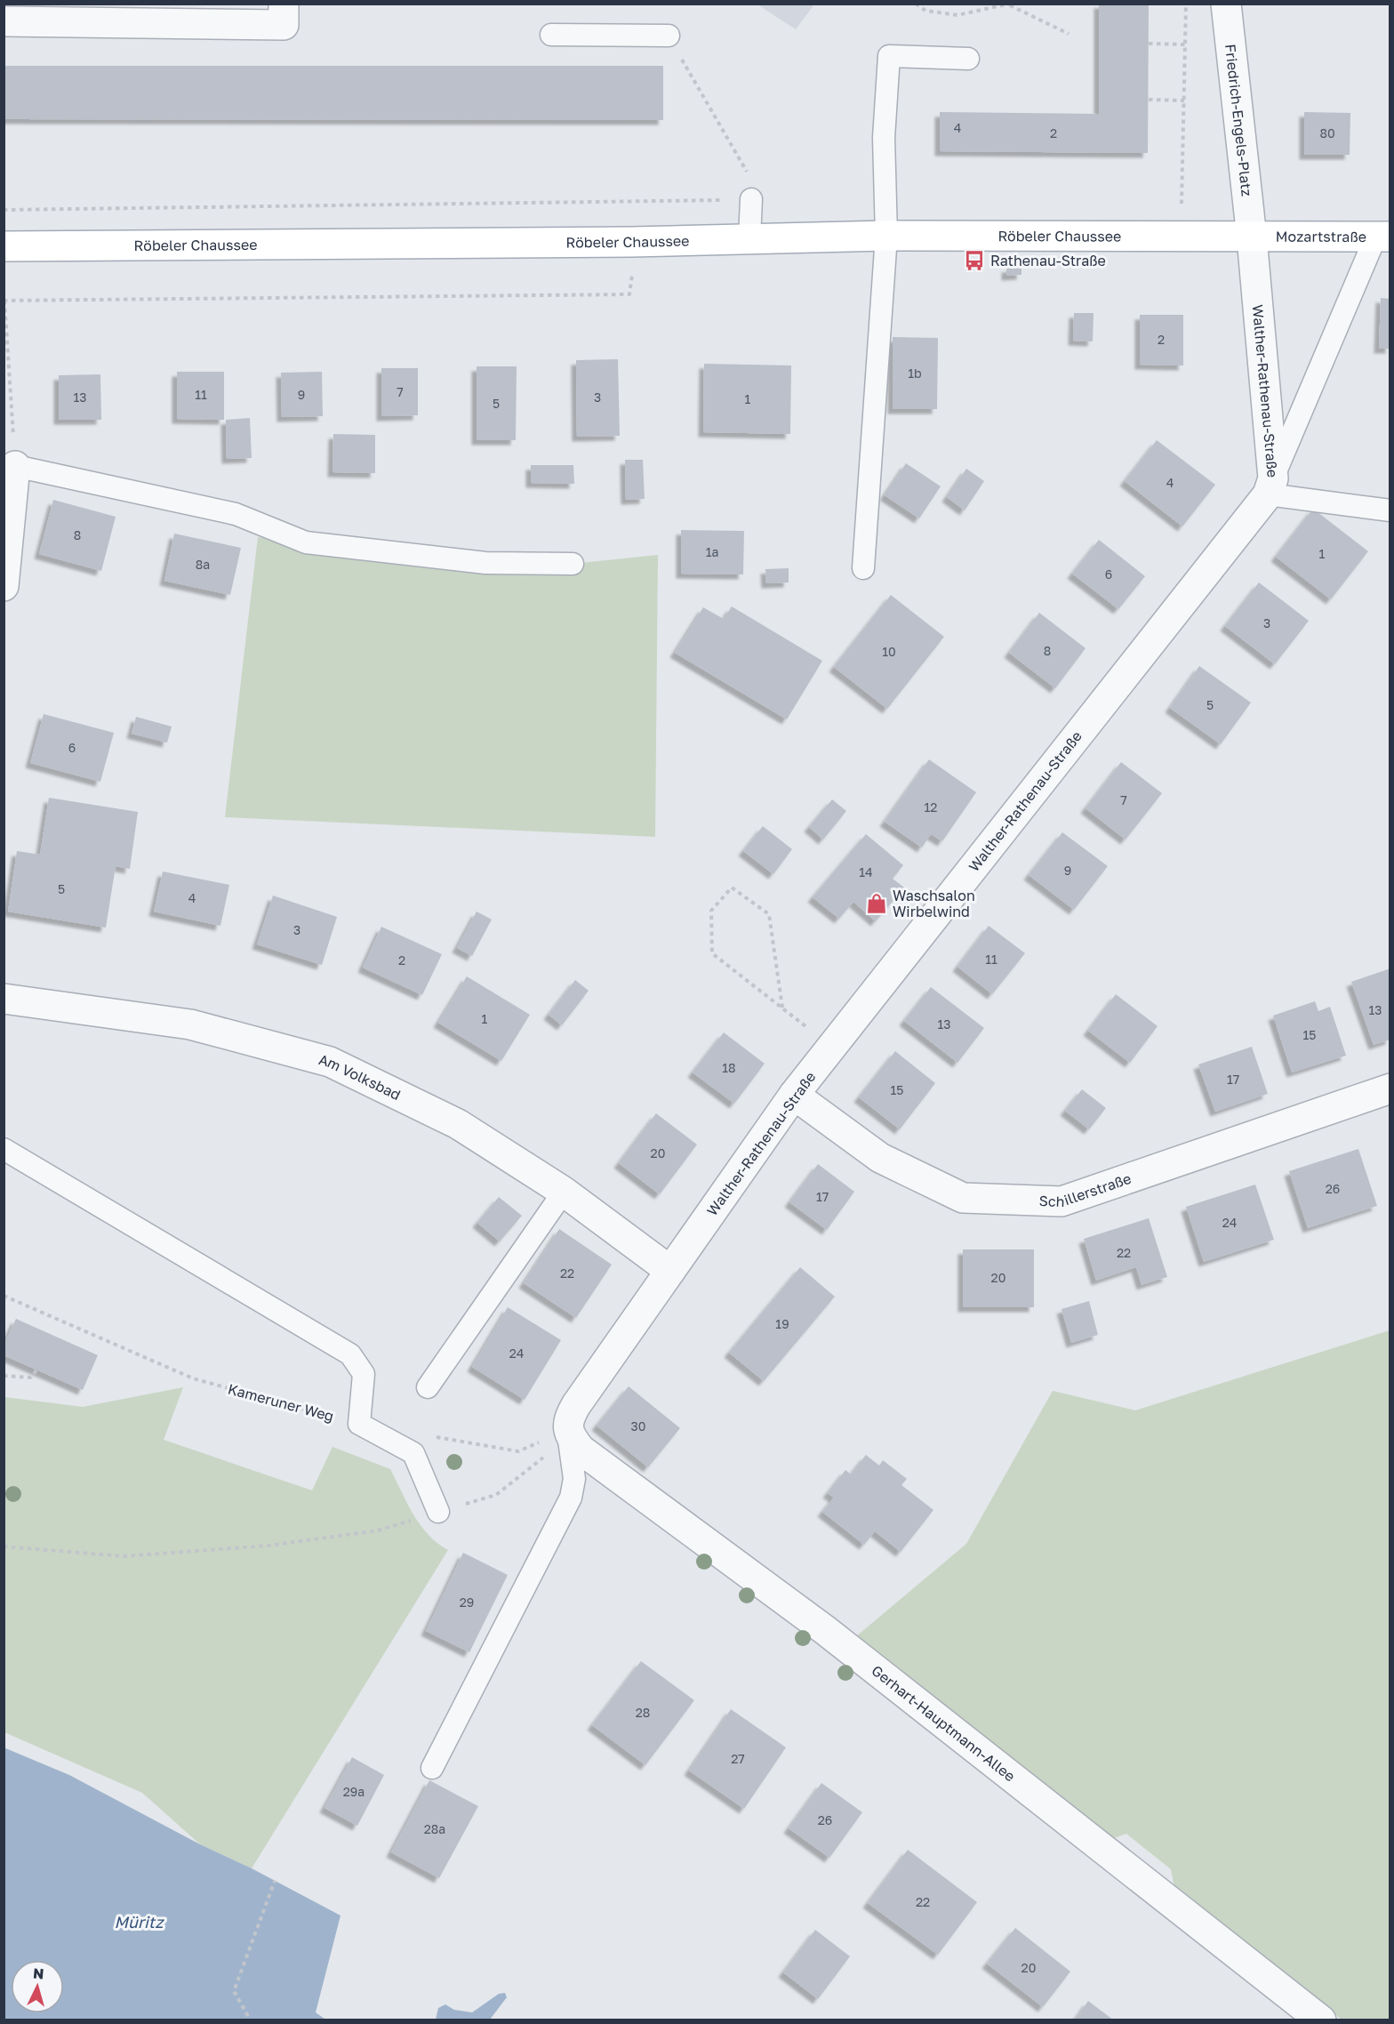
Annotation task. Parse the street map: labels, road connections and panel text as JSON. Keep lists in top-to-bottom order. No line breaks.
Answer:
{"streets":{"main road":["Röbeler Chaussee","Mozartstraße"],"street":["Friedrich-Engels-Platz","Walther-Rathenau-Straße","Am Volksbad","Schillerstraße","Gerhart-Hauptmann-Allee"],"path":["Kameruner Weg"]},"crossings":[["Friedrich-Engels-Platz","Röbeler Chaussee"],["Friedrich-Engels-Platz","Mozartstraße"],["Friedrich-Engels-Platz","Walther-Rathenau-Straße"],["Röbeler Chaussee","Mozartstraße"],["Röbeler Chaussee","Walther-Rathenau-Straße"],["Mozartstraße","Walther-Rathenau-Straße"],["Walther-Rathenau-Straße","Am Volksbad"],["Walther-Rathenau-Straße","Schillerstraße"],["Walther-Rathenau-Straße","Gerhart-Hauptmann-Allee"]],"water":["Müritz"],"places":{"bus stop":["Rathenau-Straße"],"shop":["Waschsalon Wirbelwind"]},"house_numbers":["4","2","80","2","1b","7","11","9","13","3","1","5","4","8","1a","1","8a","6","3","8","10","5","6","7","12","9","14","5","4","3","11","2","13","1","13","15","18","17","15","20","26","17","24","22","22","20","19","24","30","29","28","27","29a","26","28a","22","20"],"north":"top"}
